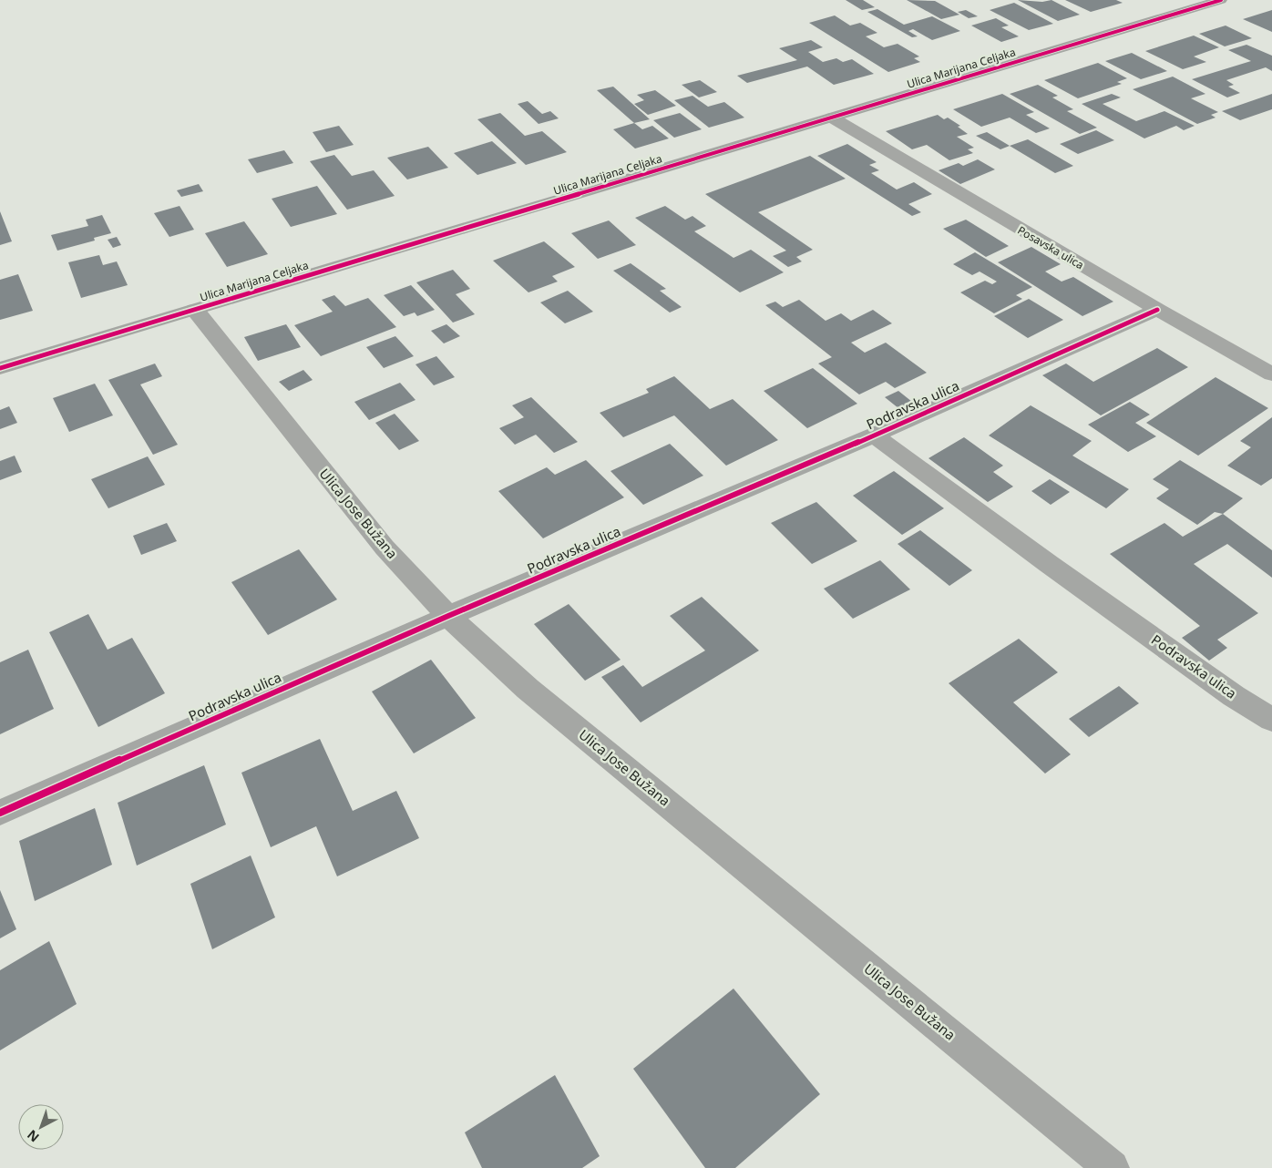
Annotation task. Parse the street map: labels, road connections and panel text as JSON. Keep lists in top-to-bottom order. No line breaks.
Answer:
{"streets":{"main road":["Ulica Marijana Celjaka"],"street":["Posavska ulica","Podravska ulica","Ulica Jose Bužana"]},"crossings":[["Ulica Marijana Celjaka","Posavska ulica"],["Ulica Marijana Celjaka","Ulica Jose Bužana"],["Posavska ulica","Podravska ulica"],["Podravska ulica","Ulica Jose Bužana"]],"north":"bottom left"}
